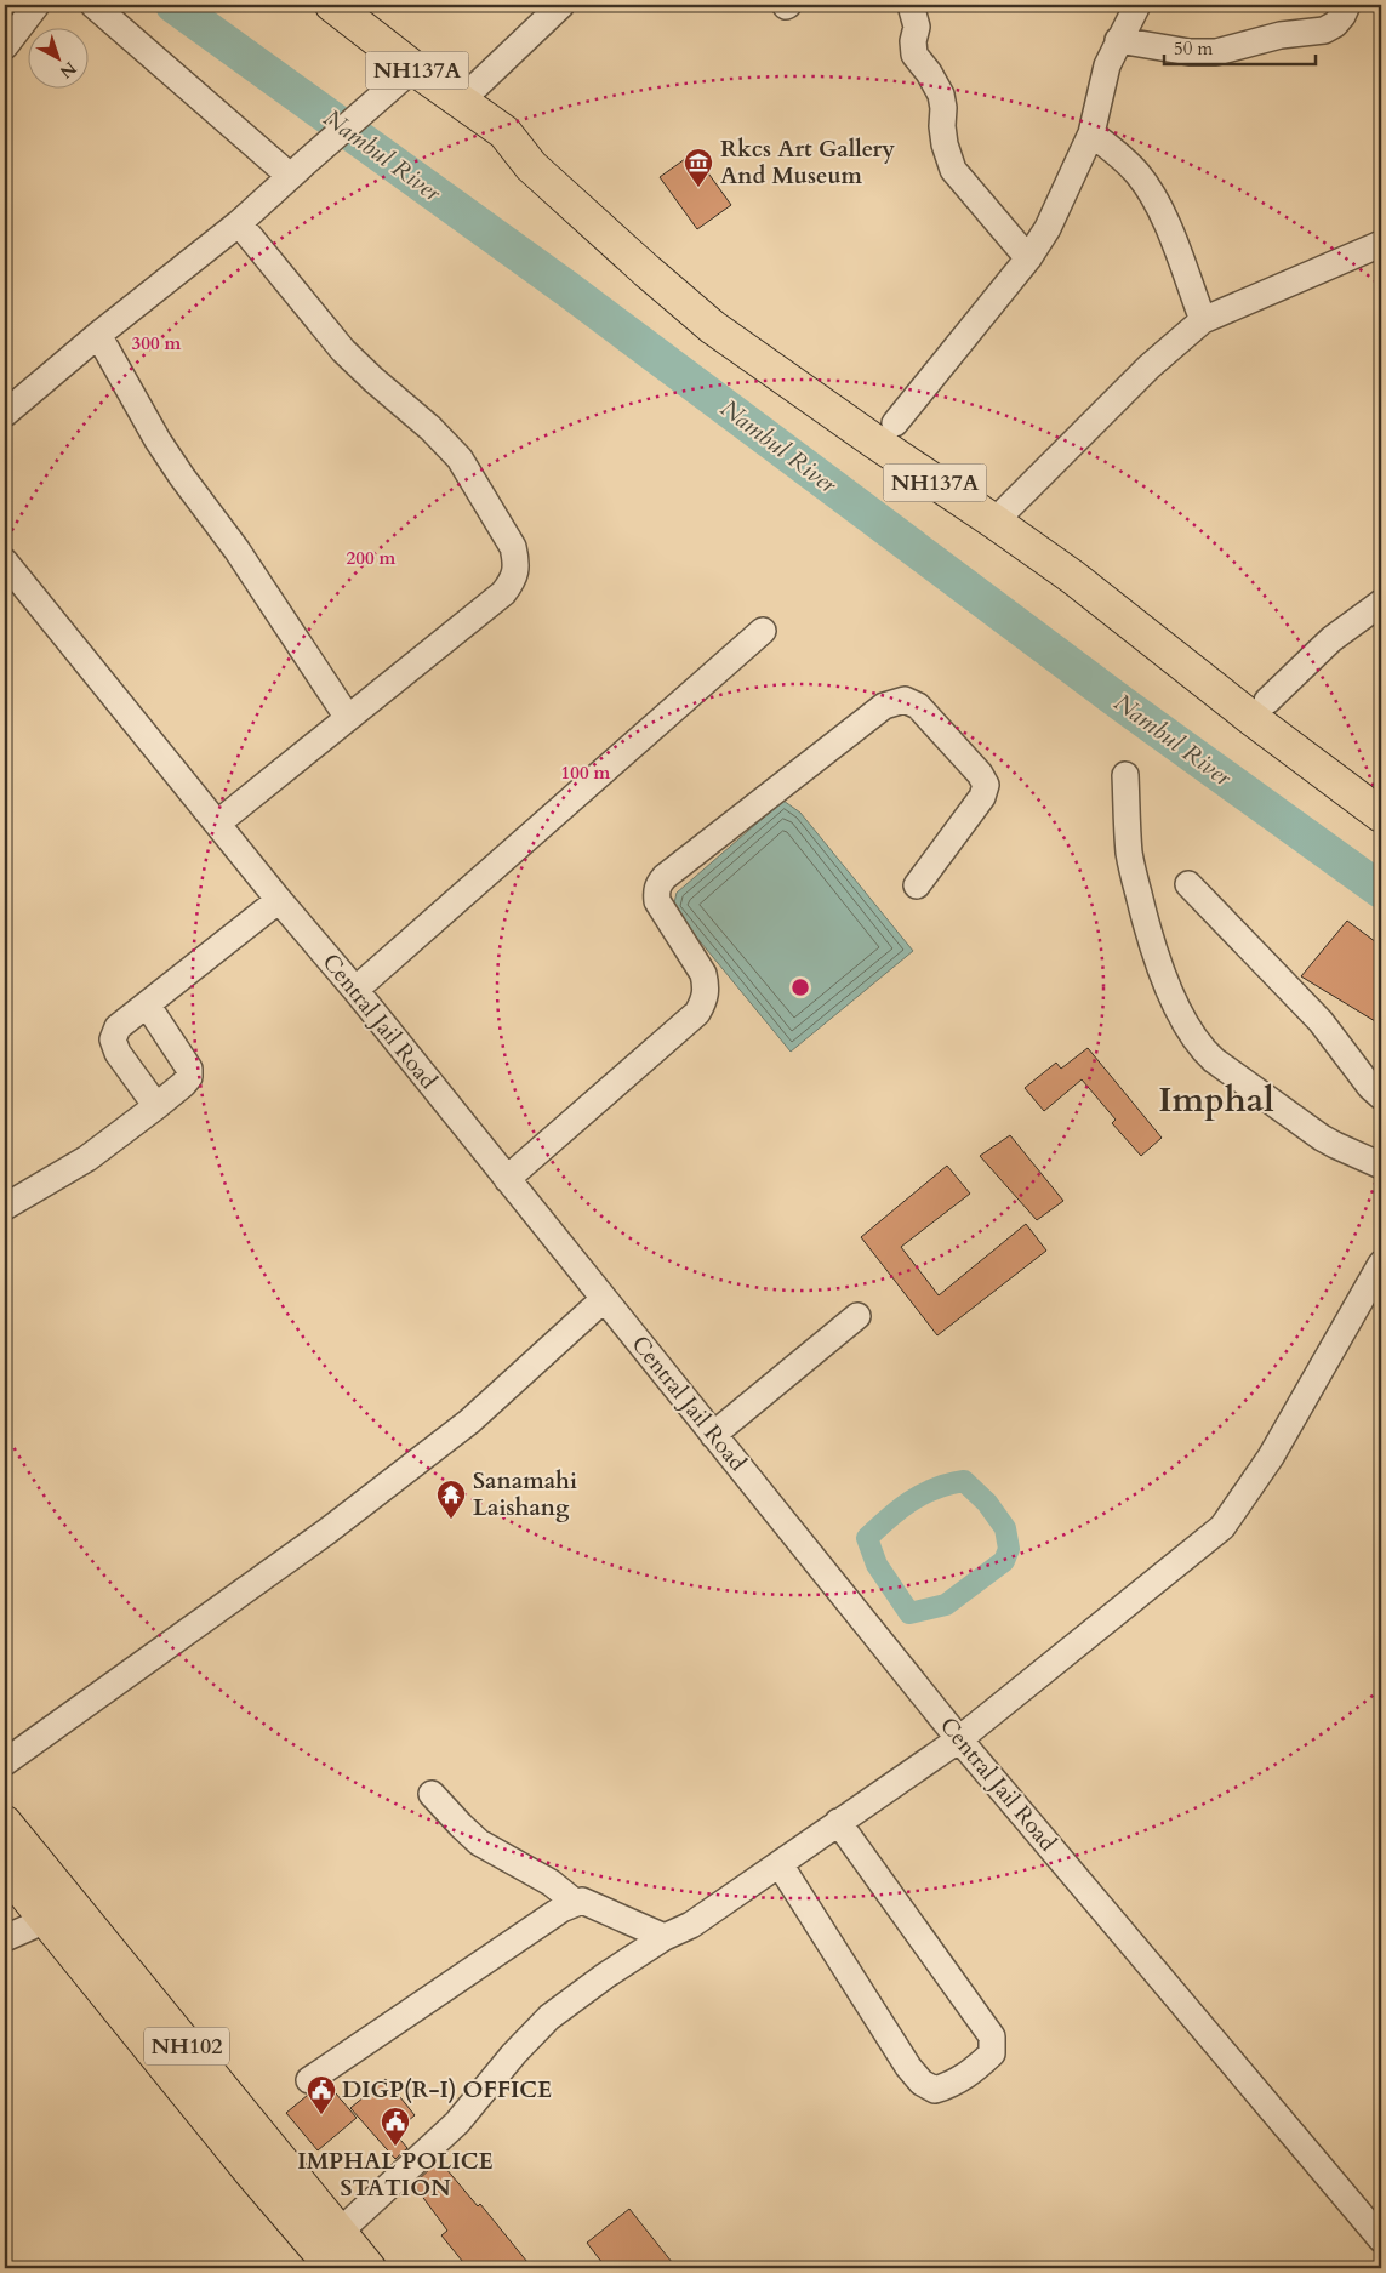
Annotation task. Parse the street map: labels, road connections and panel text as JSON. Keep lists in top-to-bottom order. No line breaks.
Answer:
{"streets":{"highway":["NH137A","NH102"],"street":["Central Jail Road"]},"districts":["Imphal"],"water":["Nambul River"],"places":{"museum":["Rkcs Art Gallery And Museum"],"temple":["Sanamahi Laishang"],"public building":["DIGP(R-I) OFFICE","IMPHAL POLICE STATION"]},"scale_bar":"50 m","north":"bottom right","rings":["300 m","200 m","100 m"]}
